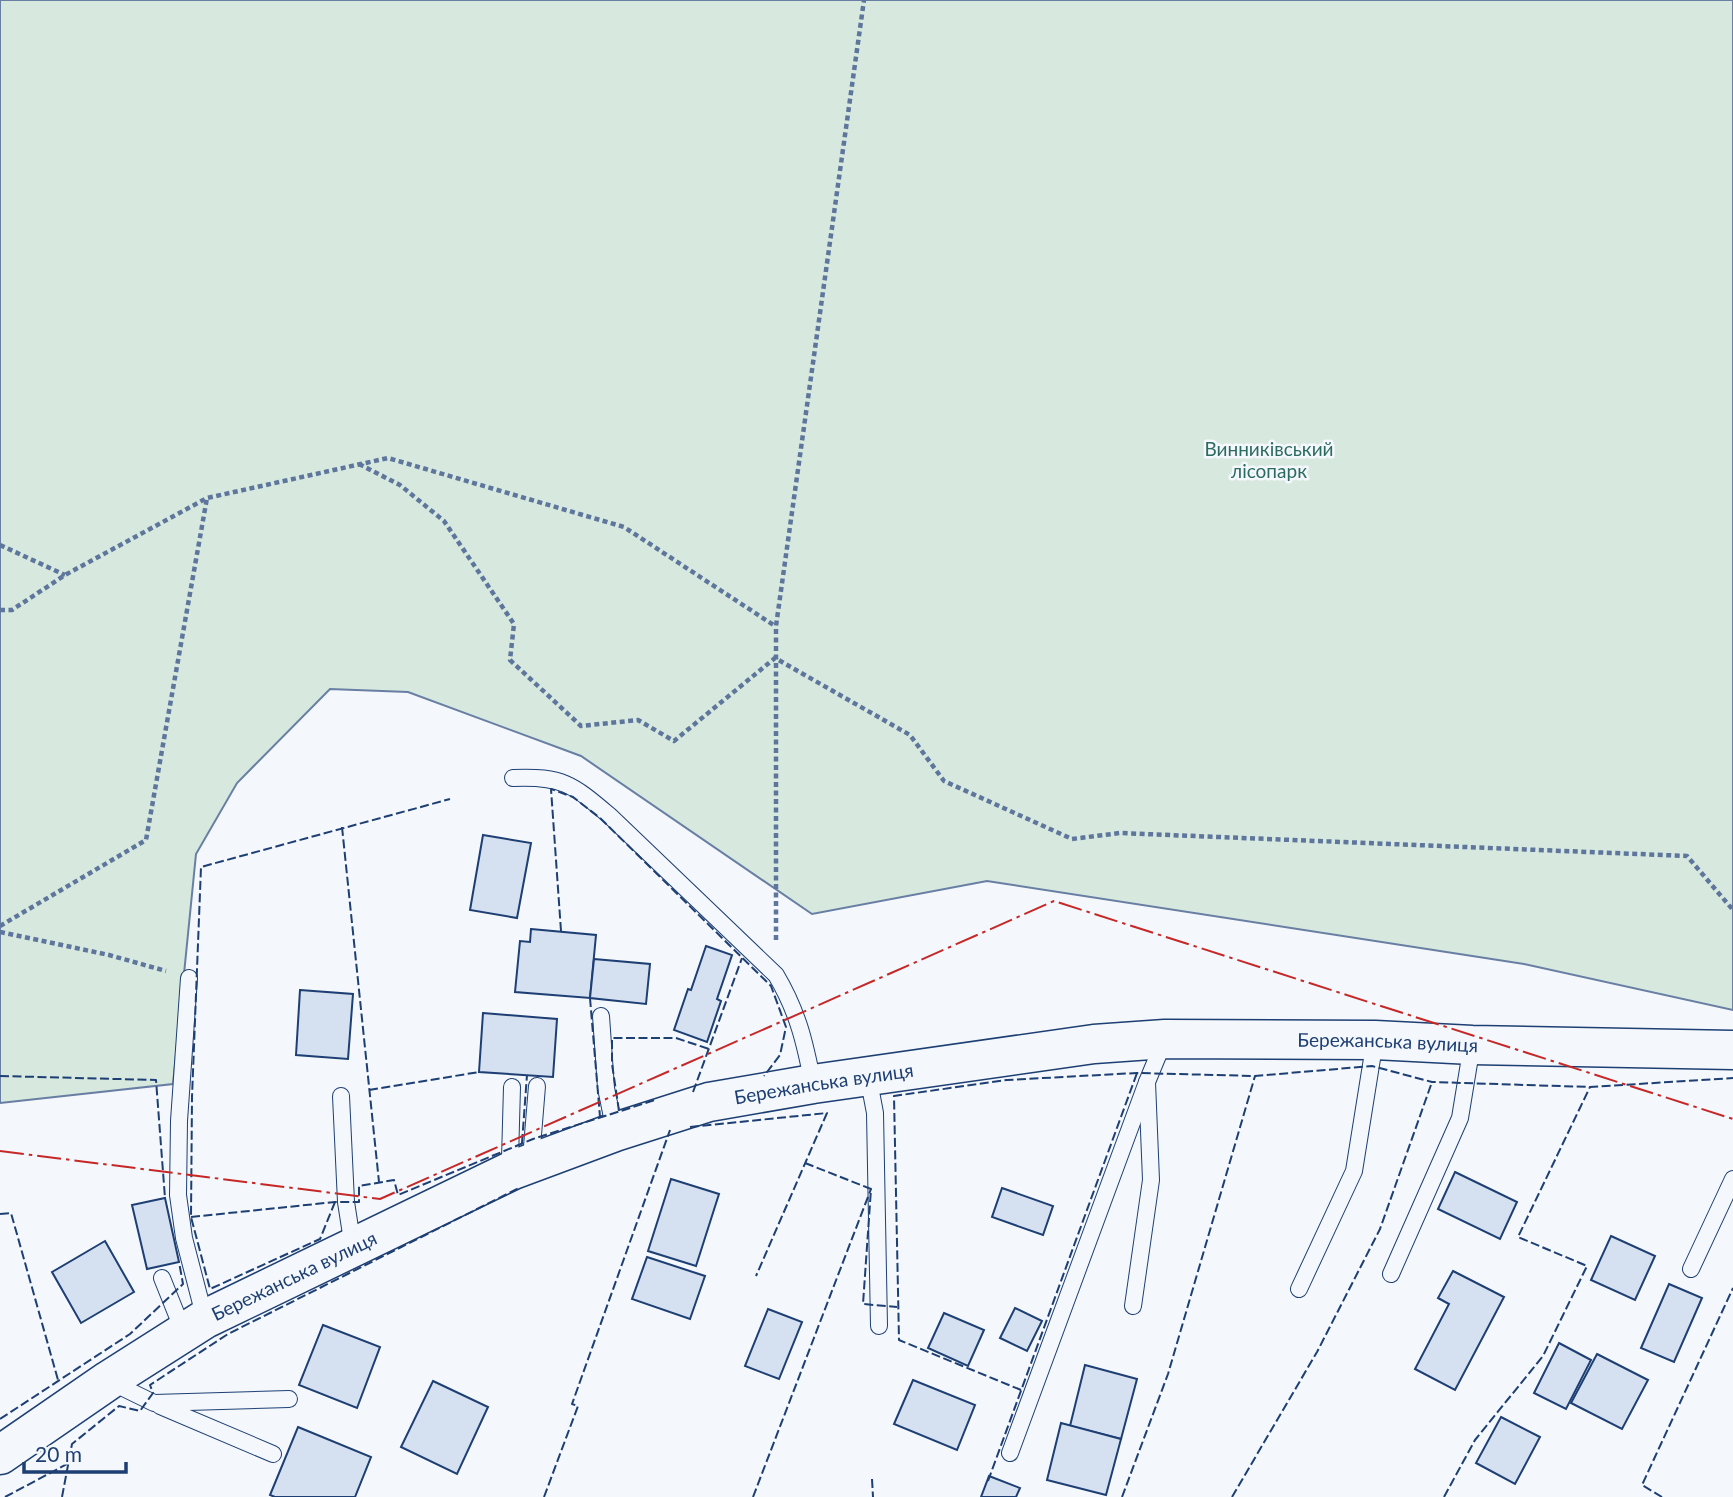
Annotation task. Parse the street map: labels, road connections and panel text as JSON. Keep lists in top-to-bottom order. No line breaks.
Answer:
{"streets":{"street":["Бережанська вулиця"]},"parks":["Винниківський лісопарк"],"scale_bar":"20 m"}
